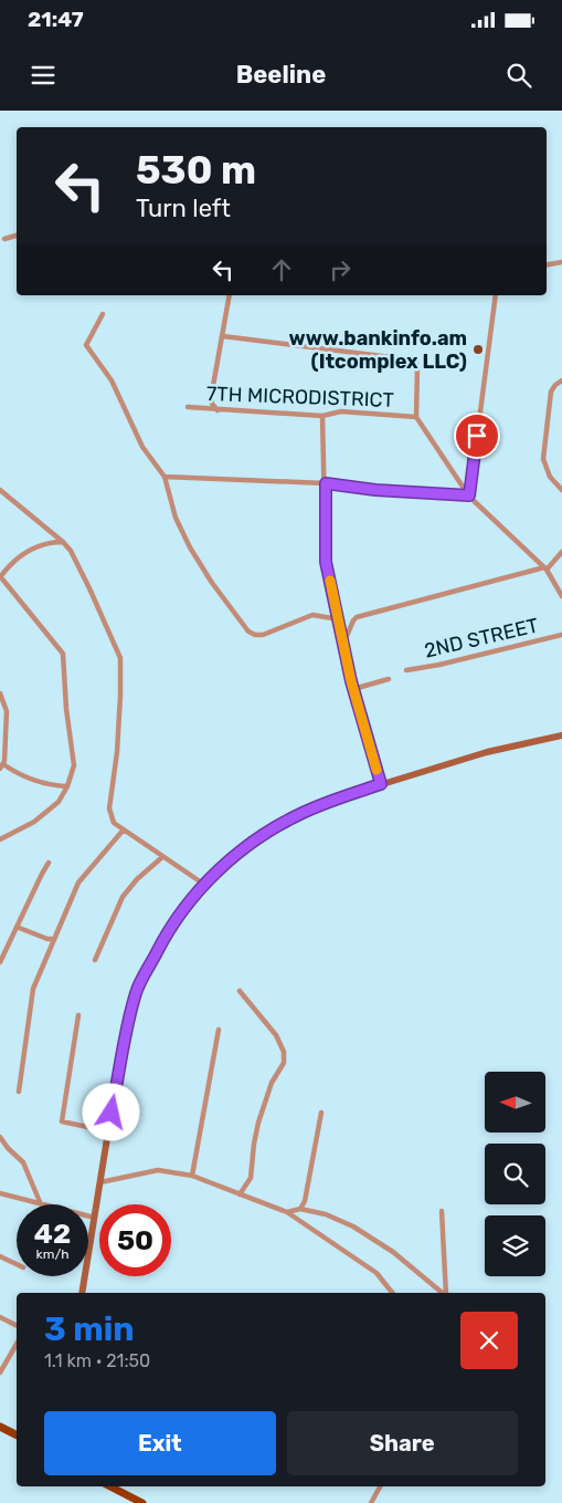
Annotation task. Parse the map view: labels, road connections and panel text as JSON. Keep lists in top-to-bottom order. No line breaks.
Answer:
{"streets":{"street":["7TH MICRODISTRICT","2ND STREET"]},"places":["www.bankinfo.am (Itcomplex LLC)"],"north":"left","page":{"status":"21:47","header":"Beeline","turn":["530 m","Turn left"],"speed":"42 km/h","limit":"50","heading":["3 min","1.1 km · 21:50"],"buttons":["Exit","Share"]}}
